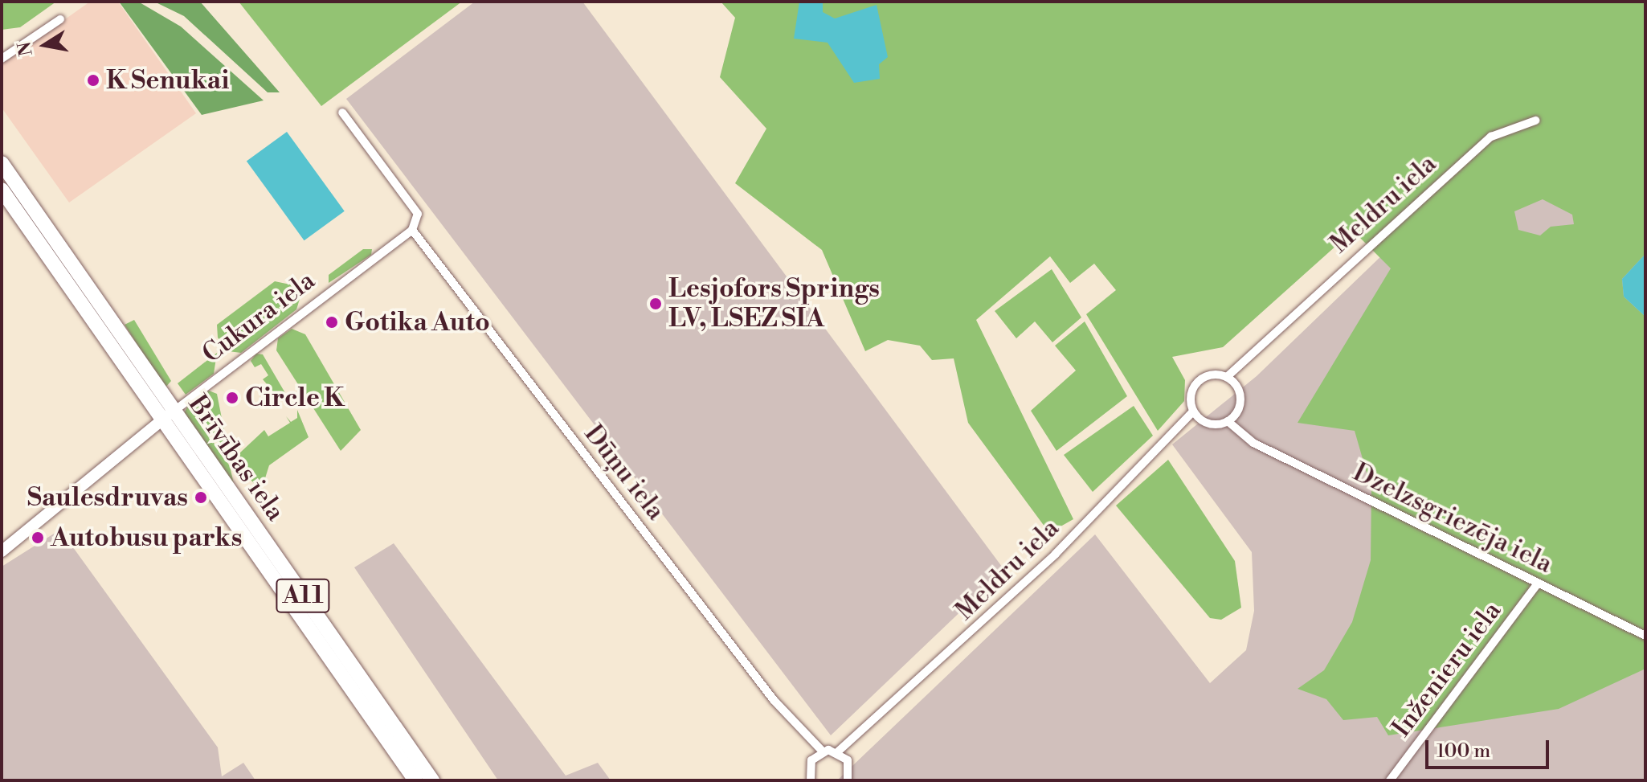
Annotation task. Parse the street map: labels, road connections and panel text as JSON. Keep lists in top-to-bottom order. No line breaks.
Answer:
{"streets":{"highway":["Brīvības iela","A11"],"main road":["Cukura iela"],"street":["Meldru iela","Dūņu iela","Dzelzsgriezēja iela","Inženieru iela"]},"crossings":[["Cukura iela","Brīvības iela"],["Cukura iela","Dūņu iela"],["Dzelzsgriezēja iela","Inženieru iela"]],"places":["K Senukai","Lesjofors Springs LV, LSEZ SIA","Gotika Auto","Circle K","Saulesdruvas","Autobusu parks"],"scale_bar":"100 m","north":"left"}
